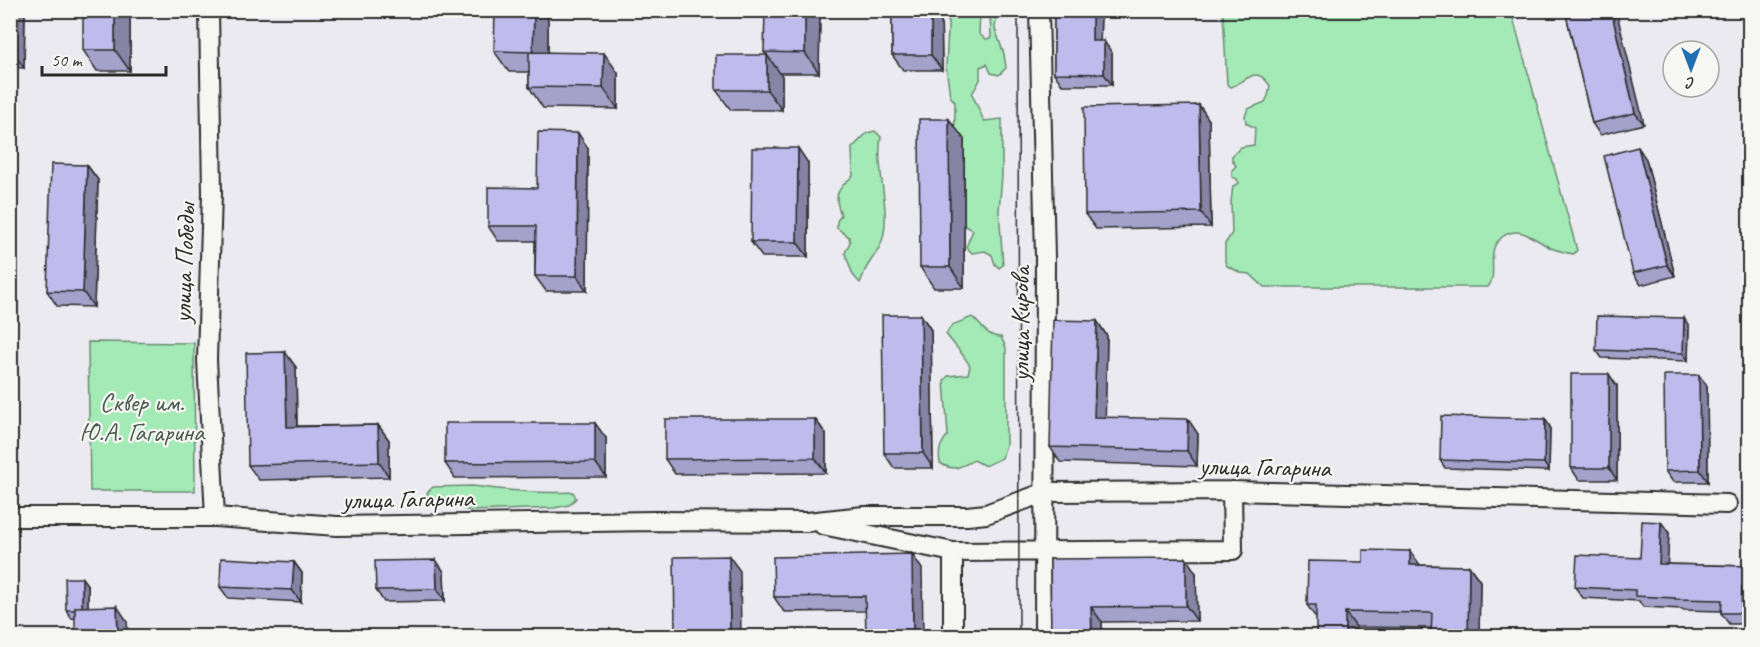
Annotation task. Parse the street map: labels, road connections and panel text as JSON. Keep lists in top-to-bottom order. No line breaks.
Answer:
{"streets":{"street":["улица Победы","улица Кирова","улица Гагарина"]},"crossings":[["улица Победы","улица Гагарина"],["улица Кирова","улица Гагарина"]],"parks":["Сквер им. Ю.А. Гагарина"],"scale_bar":"50 m","north":"bottom"}
